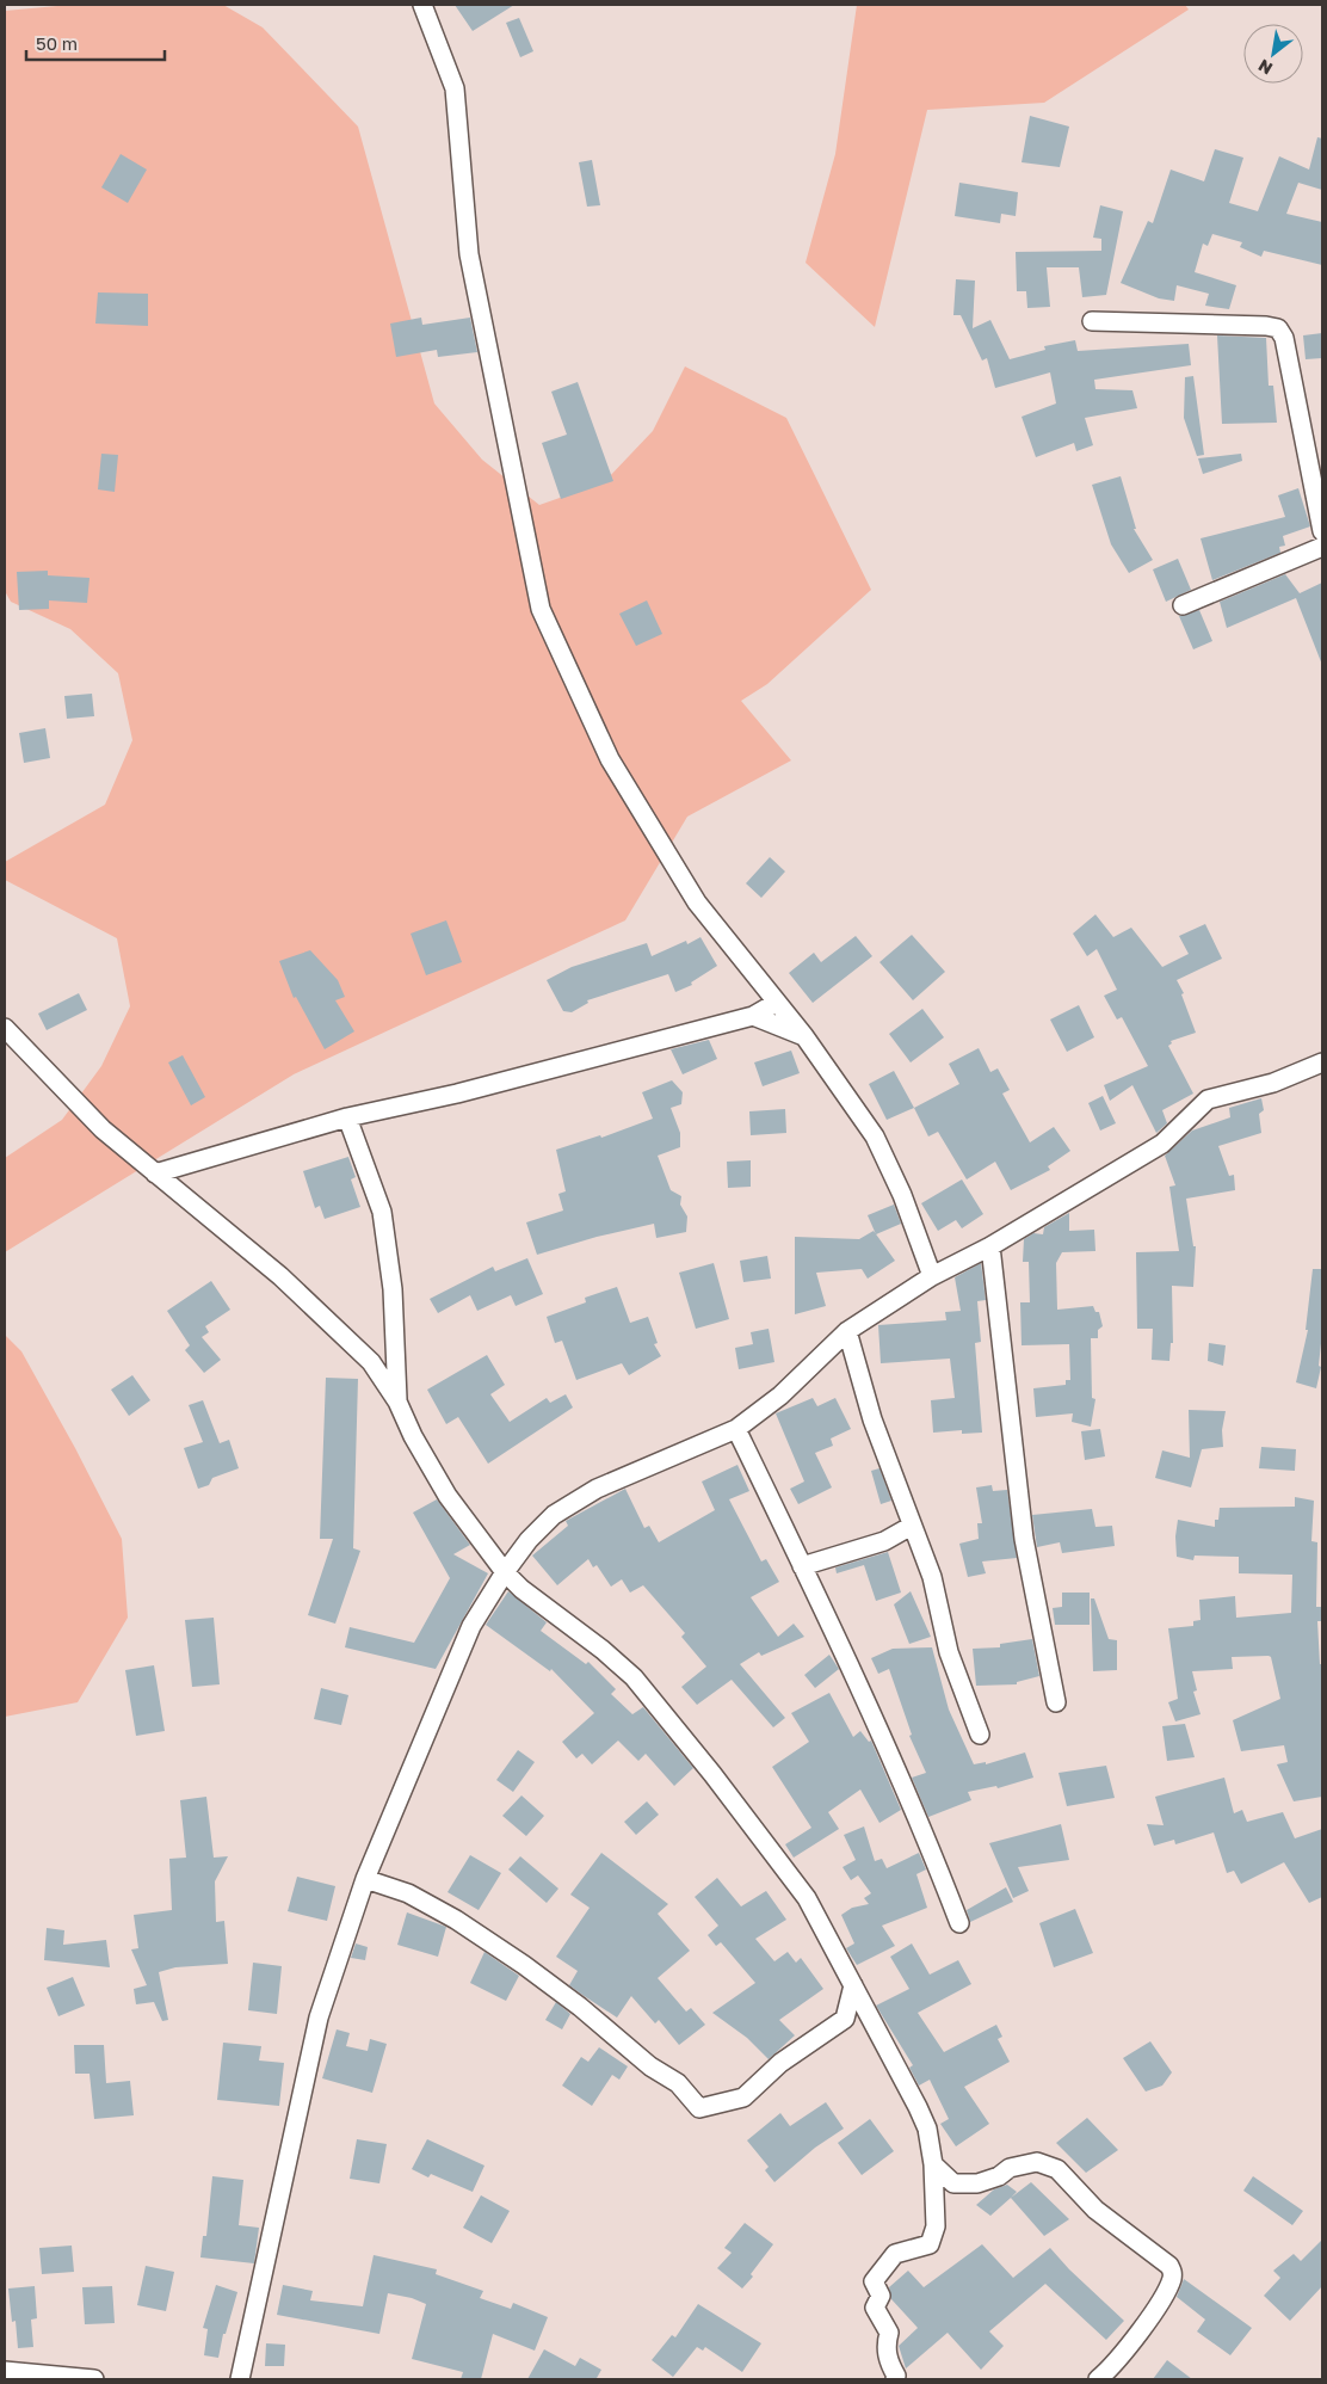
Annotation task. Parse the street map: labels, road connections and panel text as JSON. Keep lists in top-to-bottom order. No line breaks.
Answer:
{"scale_bar":"50 m","north":"bottom left"}
